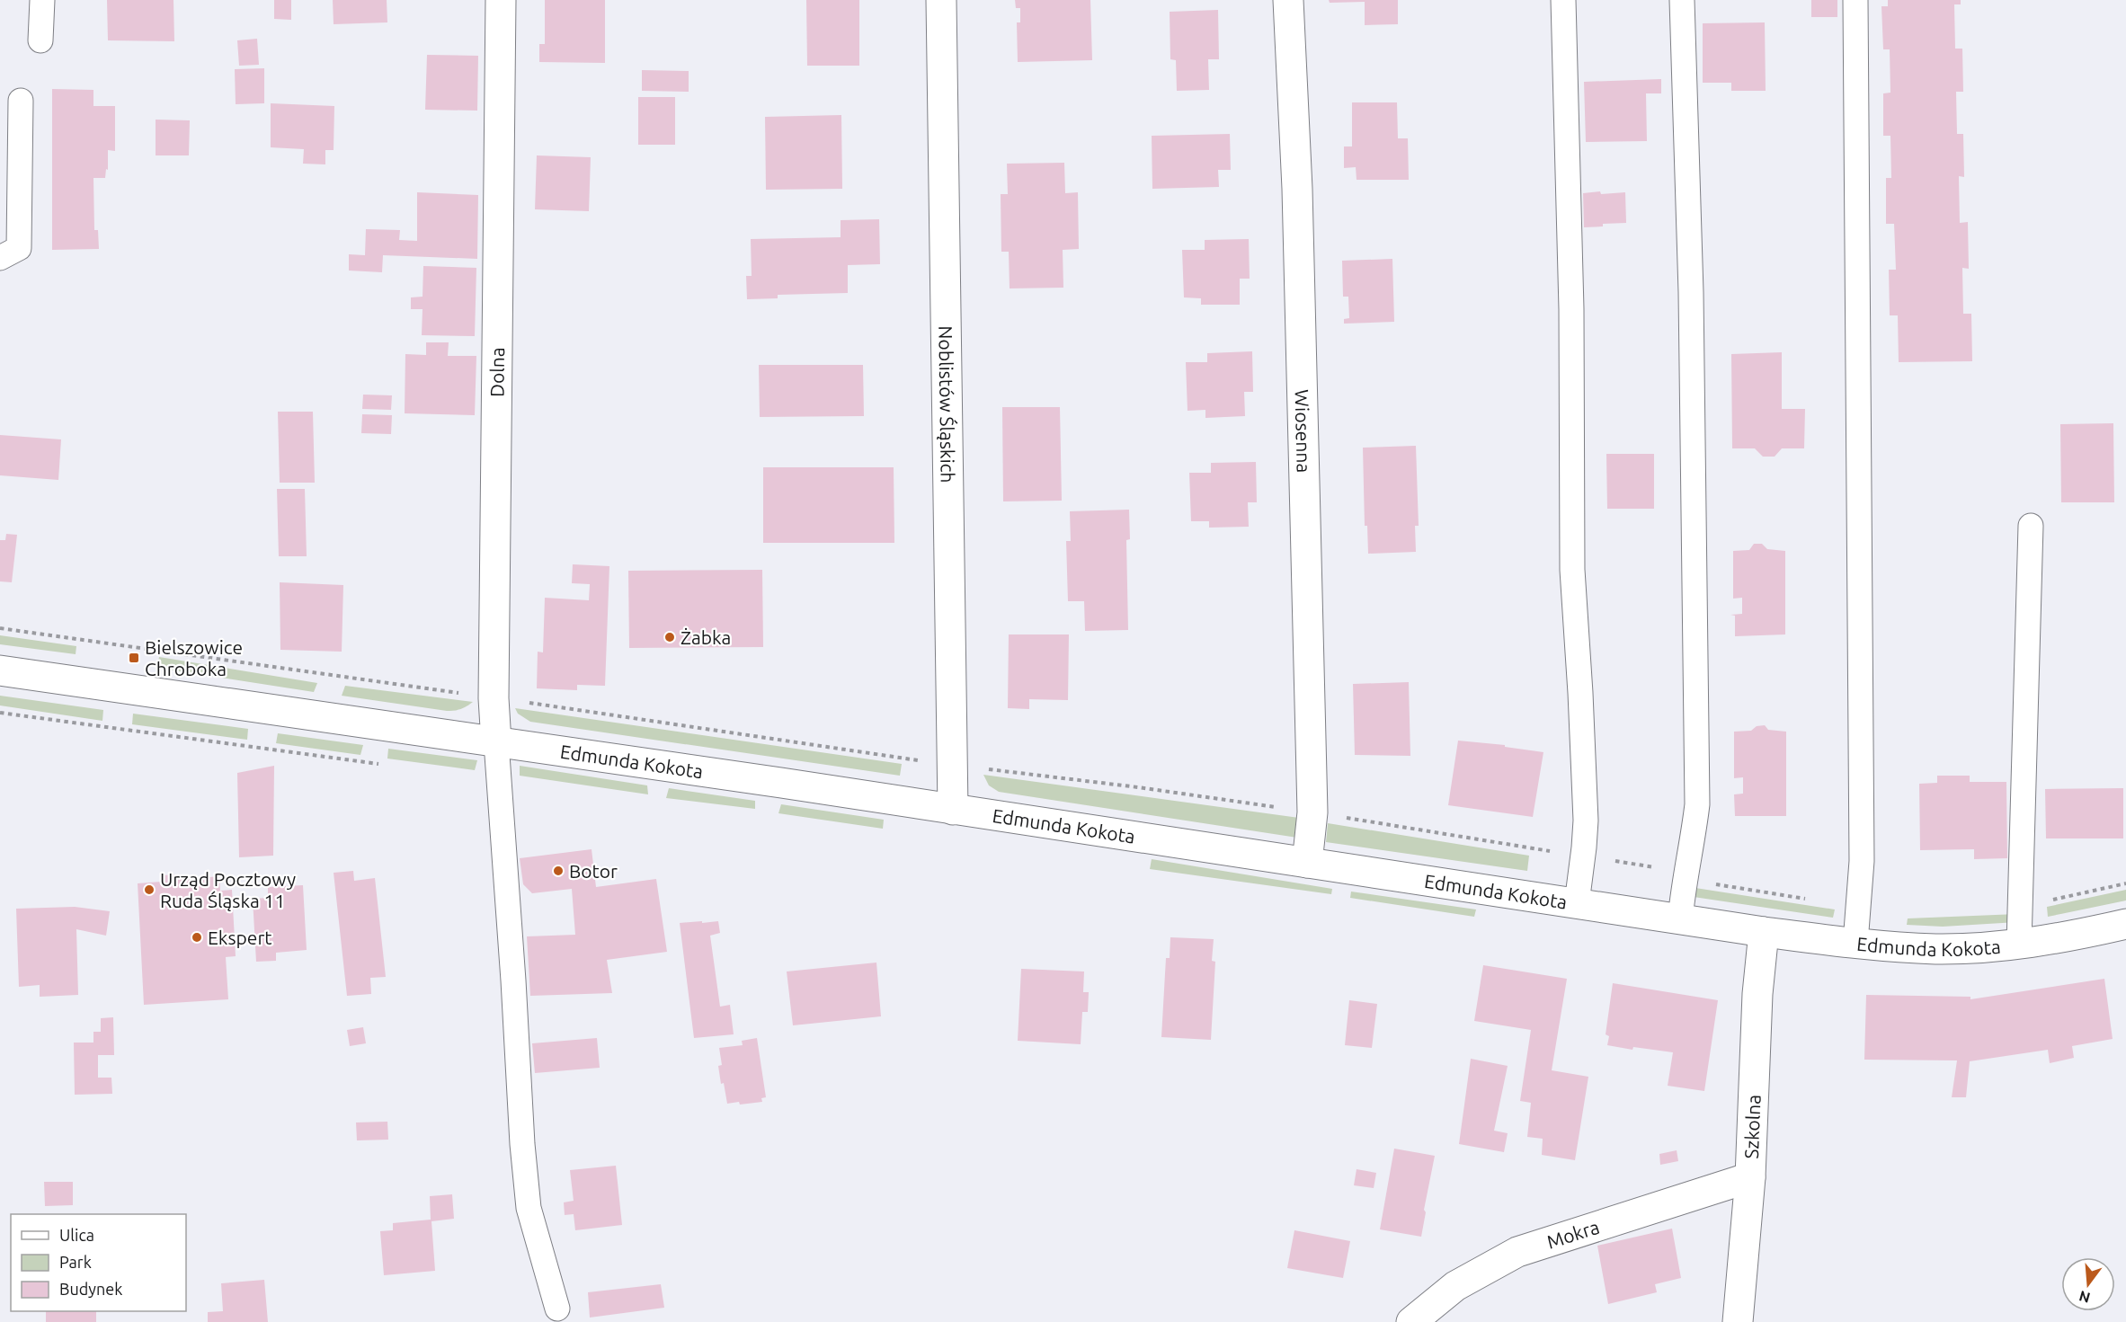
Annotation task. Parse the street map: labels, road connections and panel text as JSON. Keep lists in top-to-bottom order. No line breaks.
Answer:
{"streets":{"street":["Dolna","Noblistów Śląskich","Wiosenna","Edmunda Kokota","Szkolna","Mokra"]},"crossings":[["Dolna","Edmunda Kokota"],["Noblistów Śląskich","Edmunda Kokota"],["Wiosenna","Edmunda Kokota"],["Edmunda Kokota","Szkolna"],["Szkolna","Mokra"]],"places":{"other":["Żabka","Botor","Urząd Pocztowy Ruda Śląska 11","Ekspert"],"transit":["Bielszowice Chroboka"]},"legend":["Ulica","Park","Budynek"],"north":"bottom"}
